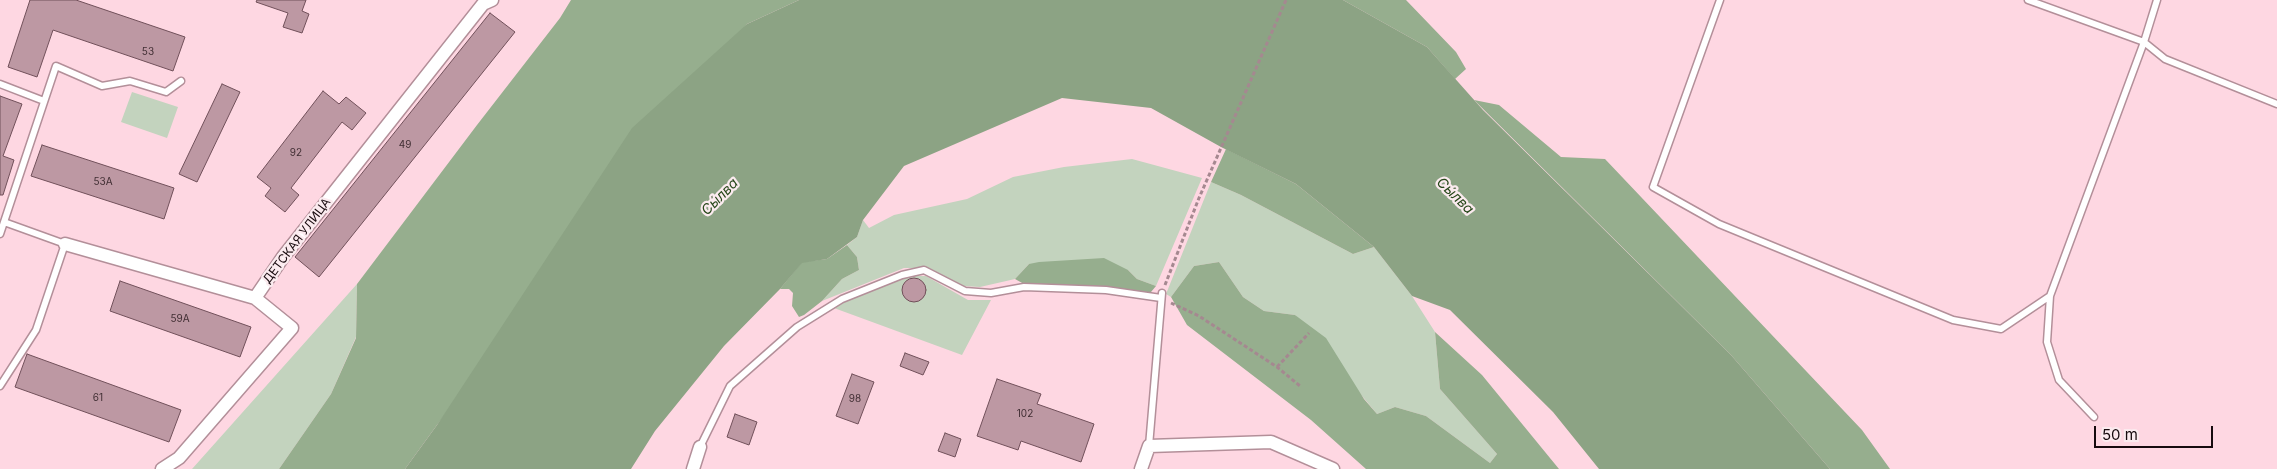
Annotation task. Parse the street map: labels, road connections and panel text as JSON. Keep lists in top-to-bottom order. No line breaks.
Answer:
{"streets":{"street":["ДЕТСКАЯ УЛИЦА"]},"water":["Сы́лва"],"house_numbers":["53","49","92","53А","59А","61","98","102"],"scale_bar":"50 m"}
